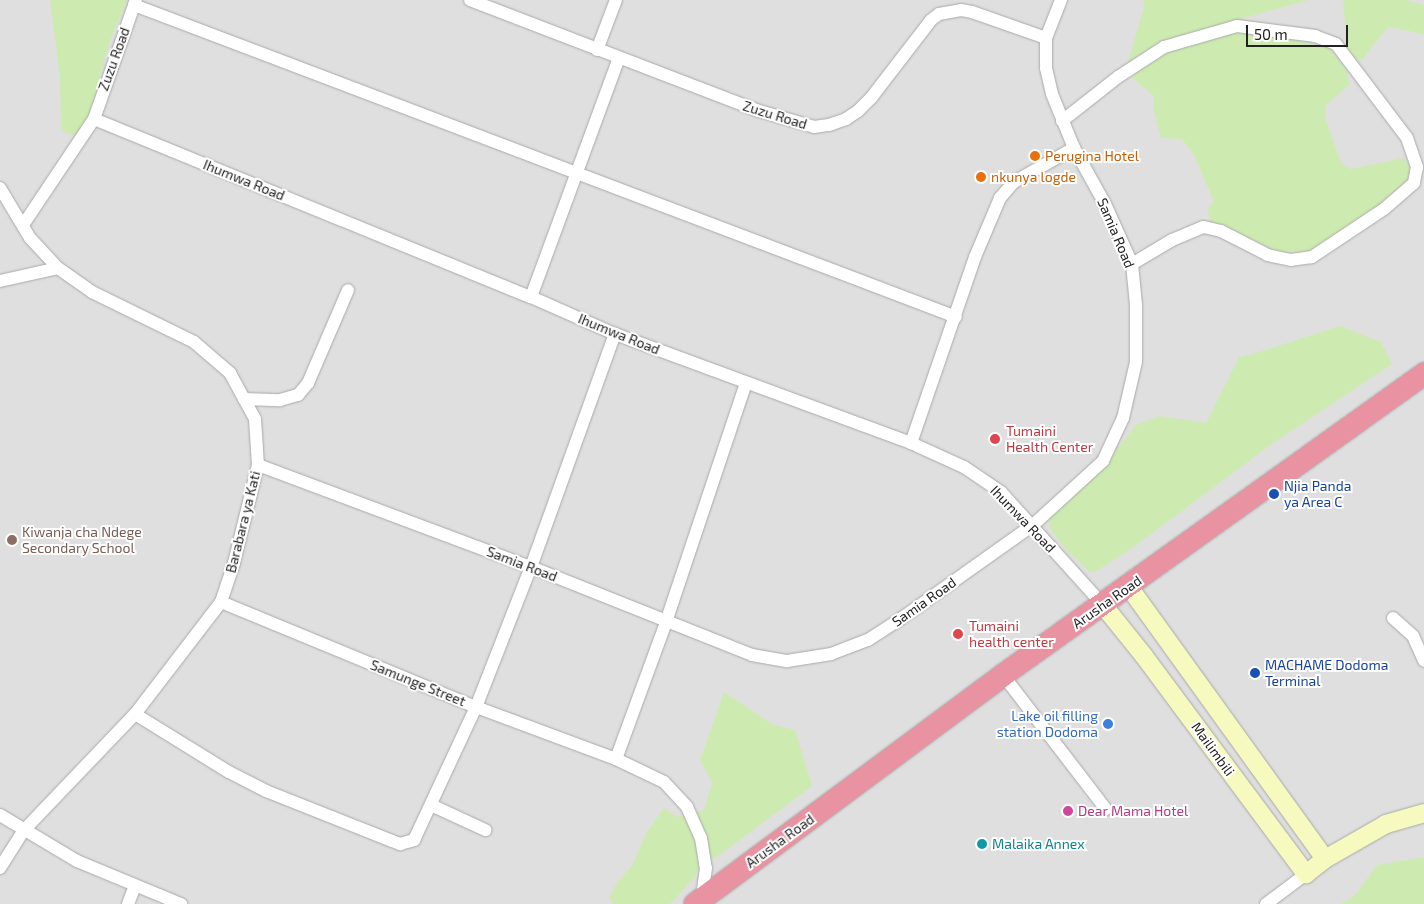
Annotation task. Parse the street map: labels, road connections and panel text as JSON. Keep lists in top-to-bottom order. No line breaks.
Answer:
{"streets":{"highway":["Arusha Road"],"street":["Zuzu Road","Ihumwa Road","Samia Road","Barabara ya Kati","Samunge Street","Mailimbili"]},"crossings":[["Zuzu Road","Ihumwa Road"],["Zuzu Road","Samia Road"],["Zuzu Road","Barabara ya Kati"],["Ihumwa Road","Samia Road"],["Ihumwa Road","Arusha Road"],["Ihumwa Road","Mailimbili"],["Samia Road","Barabara ya Kati"],["Barabara ya Kati","Samunge Street"],["Arusha Road","Samunge Street"],["Arusha Road","Mailimbili"]],"places":["Perugina Hotel","nkunya logde","Tumaini Health Center","Njia Panda ya Area C","Kiwanja cha Ndege Secondary School","Tumaini health center","MACHAME Dodoma Terminal","Lake oil filling station Dodoma","Dear Mama Hotel","Malaika Annex"],"scale_bar":"50 m"}
